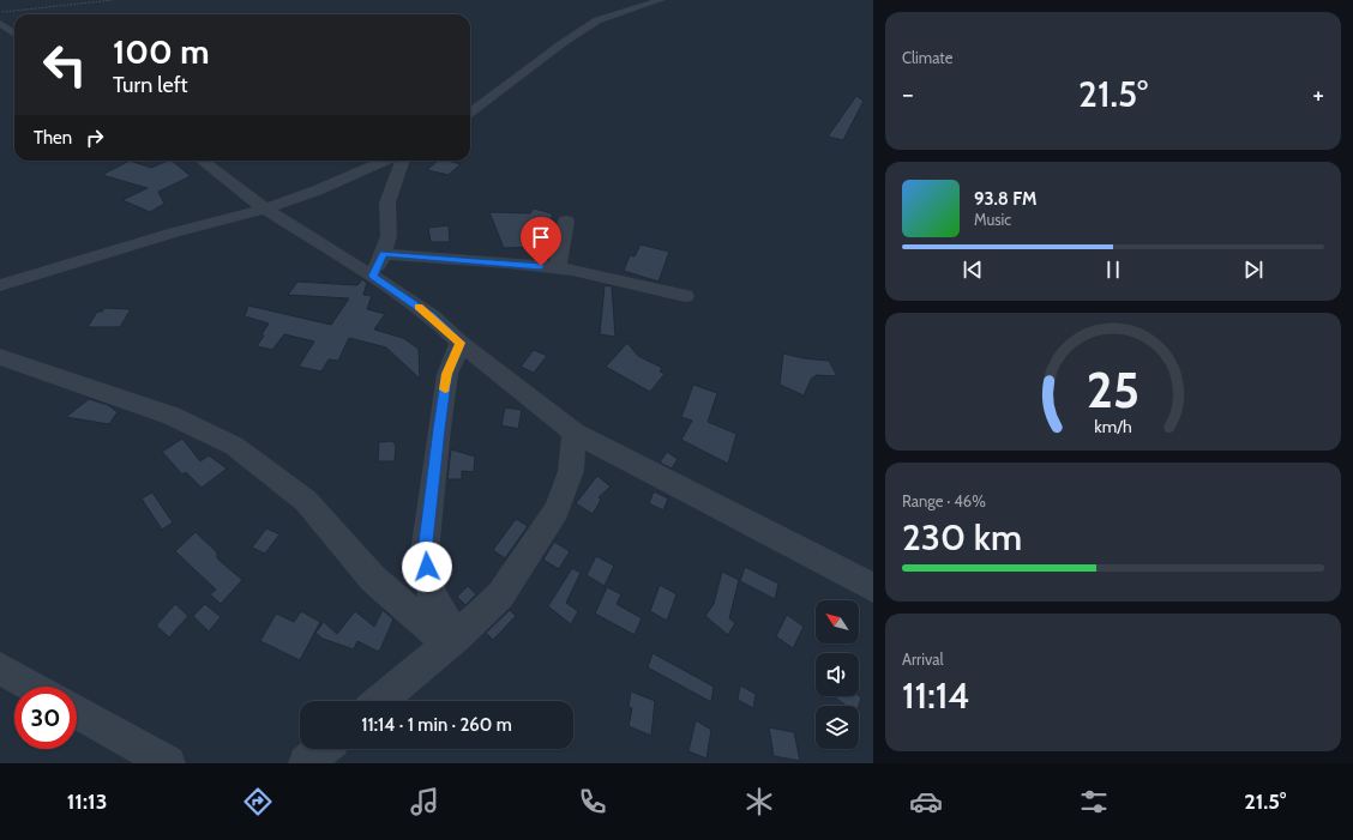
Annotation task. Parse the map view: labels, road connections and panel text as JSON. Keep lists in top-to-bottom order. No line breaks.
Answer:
{"north":"top left","page":{"tile":["Climate",["Range · 46%","230 km"],["Arrival","11:14"]],"turn":["100 m","Turn left"],"heat":["−","21.5°","+"],"then":"Then","song":["93.8 FM","Music"],"limit":"30","trip":"11:14 · 1 min · 260 m","tabs":["11:13","21.5°"],"gauge":["25","km/h"]}}
